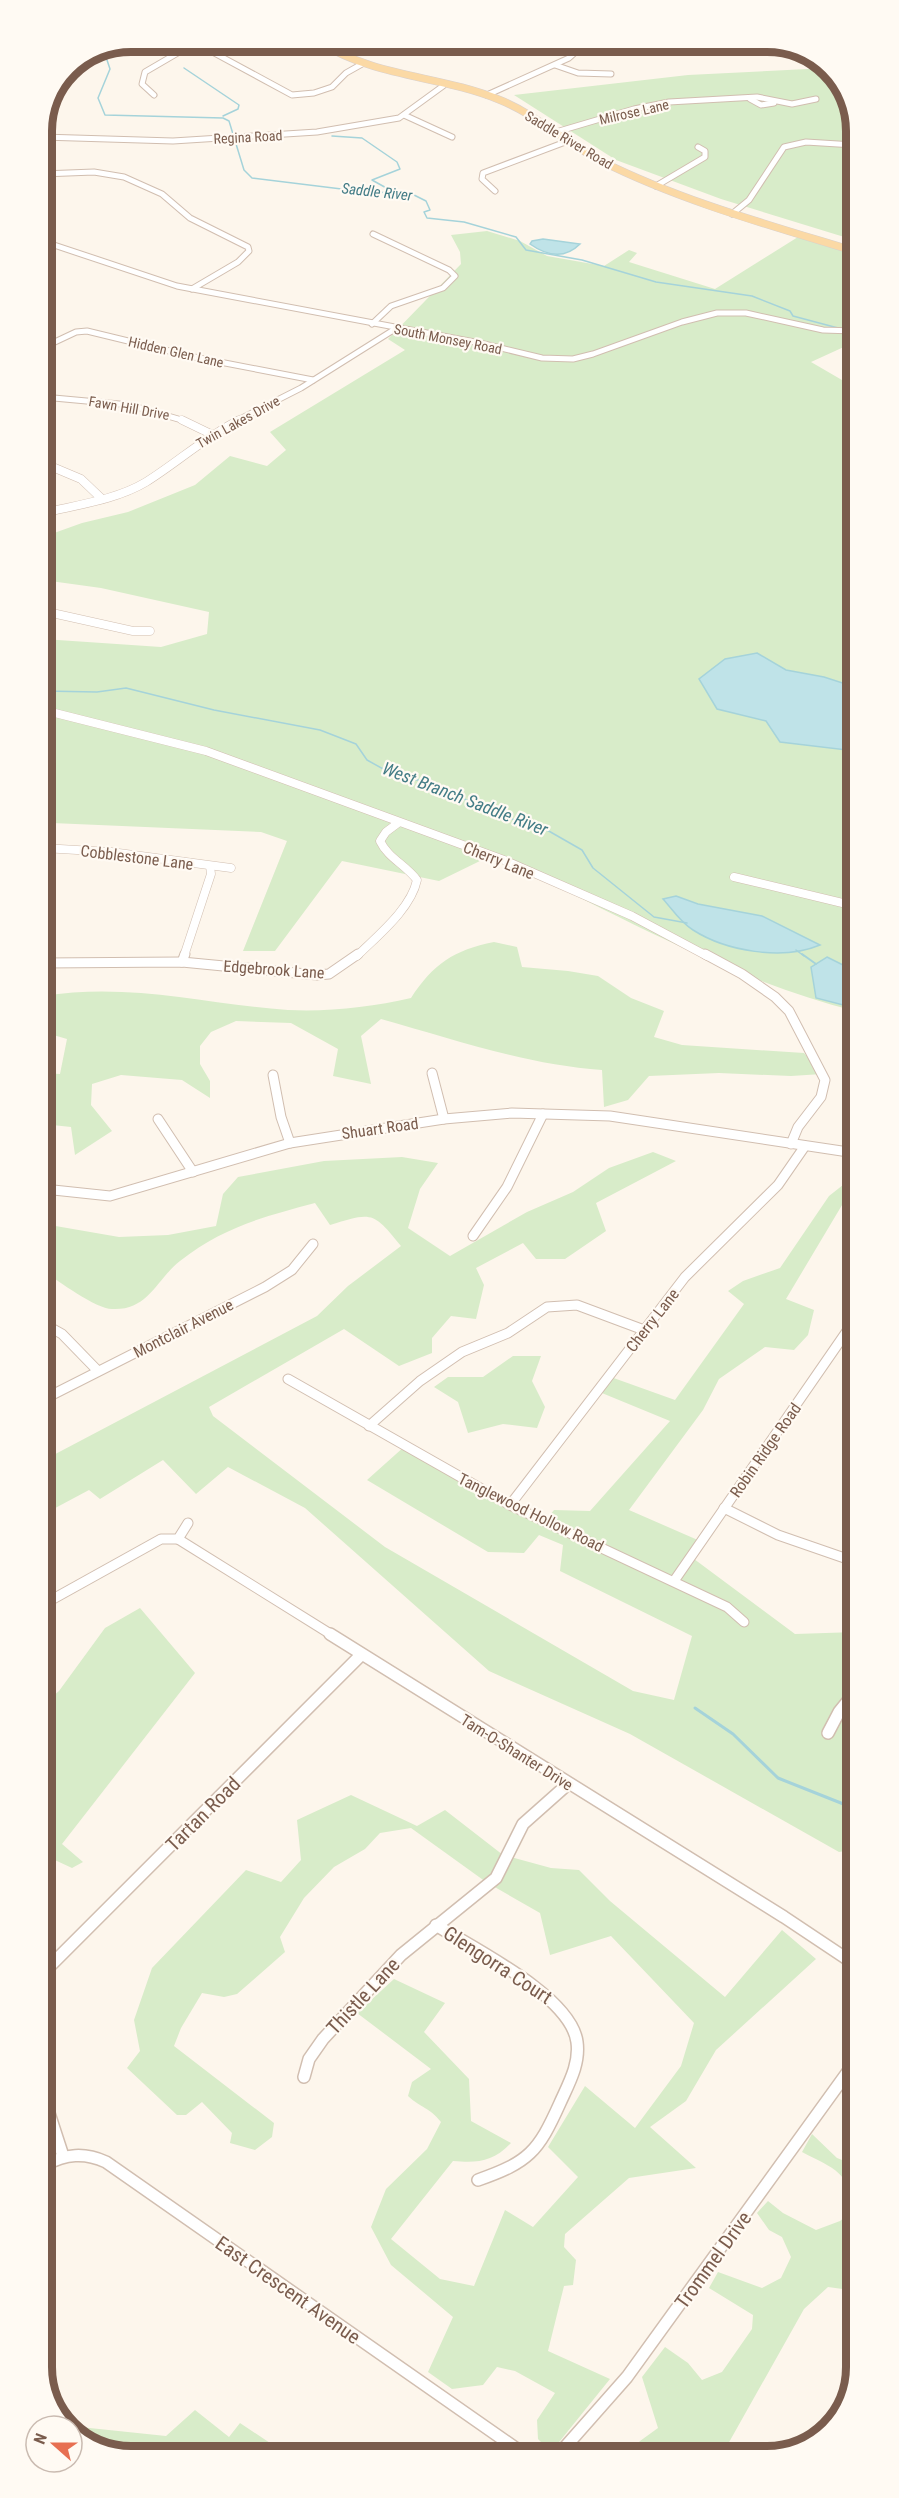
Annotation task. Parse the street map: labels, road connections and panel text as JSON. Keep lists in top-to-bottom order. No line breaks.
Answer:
{"streets":{"main road":["Saddle River Road"],"street":["Milrose Lane","Regina Road","South Monsey Road","Hidden Glen Lane","Fawn Hill Drive","Twin Lakes Drive","Cobblestone Lane","Cherry Lane","Edgebrook Lane","Shuart Road","Montclair Avenue","Robin Ridge Road","Tanglewood Hollow Road","Tam-O-Shanter Drive","Tartan Road","Glengorra Court","Thistle Lane","Trommel Drive","East Crescent Avenue"]},"crossings":[["Milrose Lane","Saddle River Road"],["Regina Road","Saddle River Road"],["South Monsey Road","Twin Lakes Drive"],["Hidden Glen Lane","Twin Lakes Drive"],["Fawn Hill Drive","Twin Lakes Drive"],["Cherry Lane","Edgebrook Lane"],["Cherry Lane","Shuart Road"],["Cherry Lane","Tanglewood Hollow Road"],["Robin Ridge Road","Tanglewood Hollow Road"],["Tam-O-Shanter Drive","Tartan Road"],["Tam-O-Shanter Drive","Glengorra Court"],["Glengorra Court","Thistle Lane"]],"water":["Saddle River","West Branch Saddle River"],"north":"left"}
